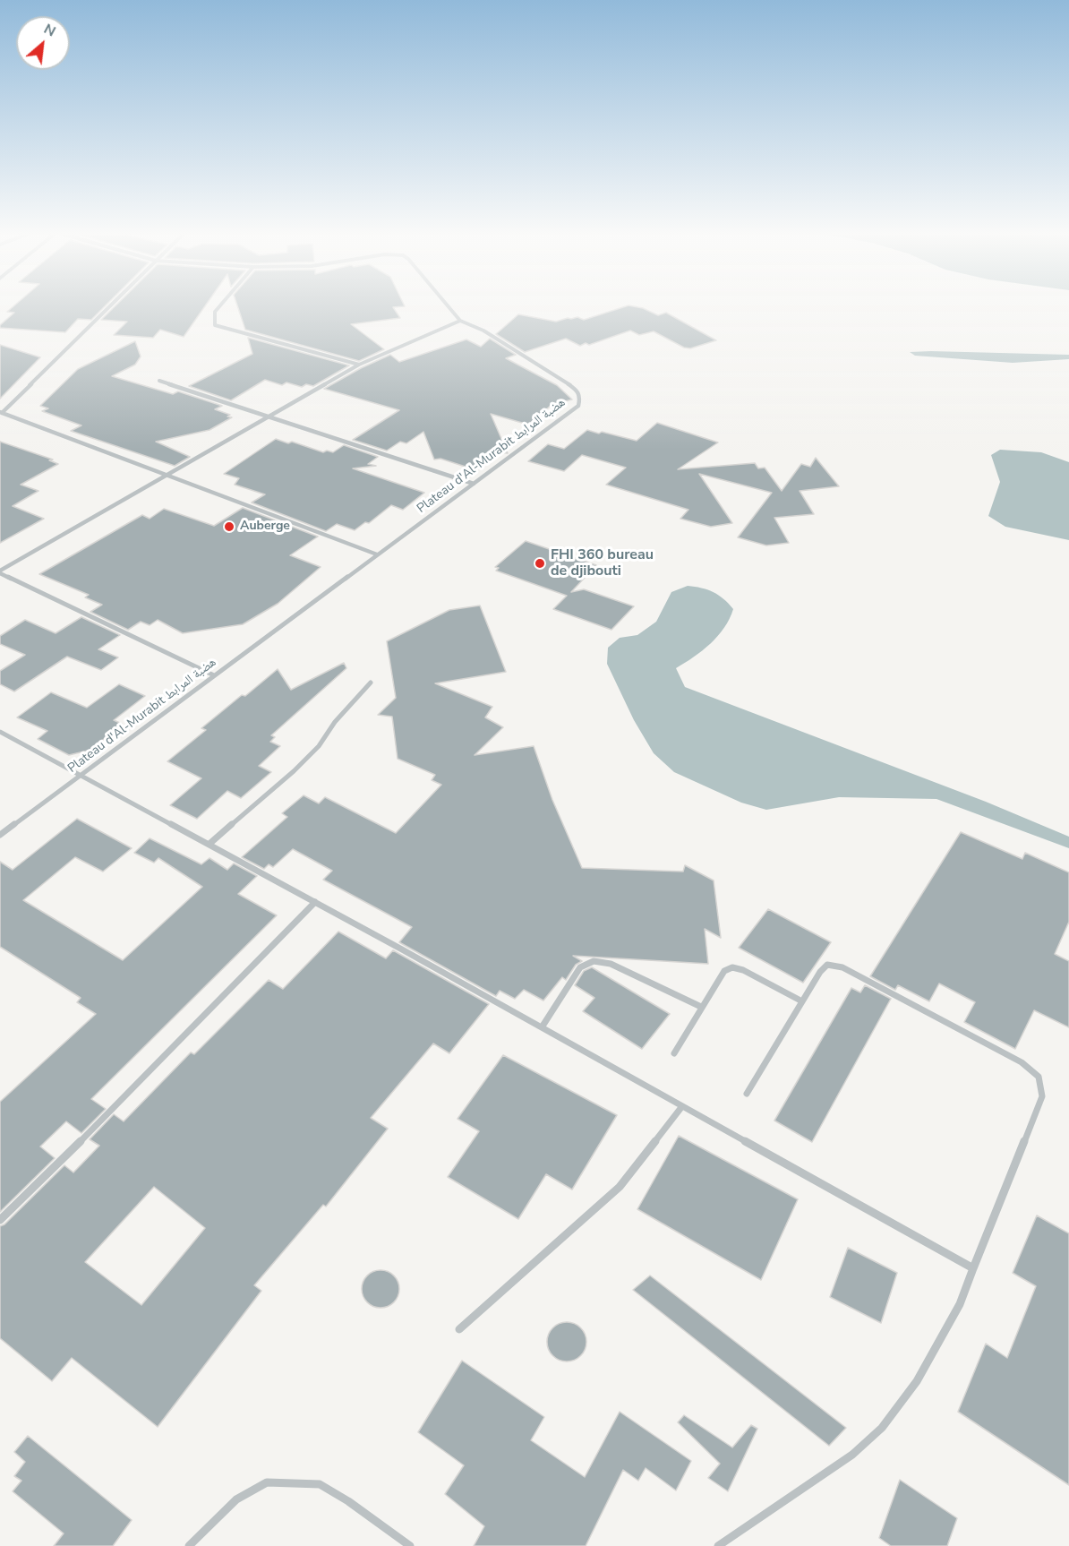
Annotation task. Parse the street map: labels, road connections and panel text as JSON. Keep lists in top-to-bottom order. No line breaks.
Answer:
{"streets":{"street":["Plateau d'Al-Murabit هضبة المرابط"]},"places":["Auberge","FHI 360 bureau de djibouti"],"north":"top right"}
